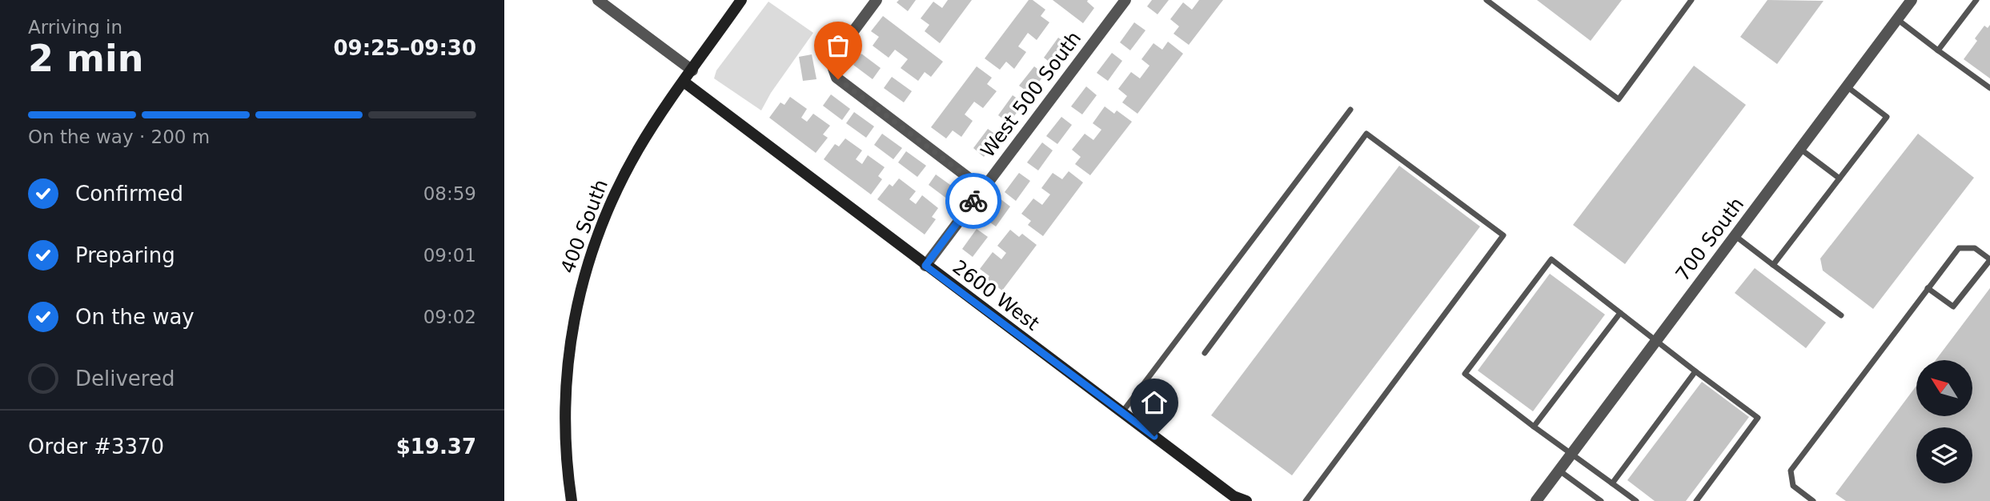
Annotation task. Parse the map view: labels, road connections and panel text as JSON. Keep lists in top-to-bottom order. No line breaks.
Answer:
{"streets":{"street":["West 500 South","400 South","700 South","2600 West"]},"crossings":[["West 500 South","2600 West"],["400 South","2600 West"]],"north":"top left","page":{"heading":["2 min","Arriving in","09:25–09:30"],"panel":["Order #3370","$19.37"],"bar":"On the way · 200 m","list":[["Confirmed","08:59"],["Preparing","09:01"],["On the way","09:02"],"Delivered"]}}
